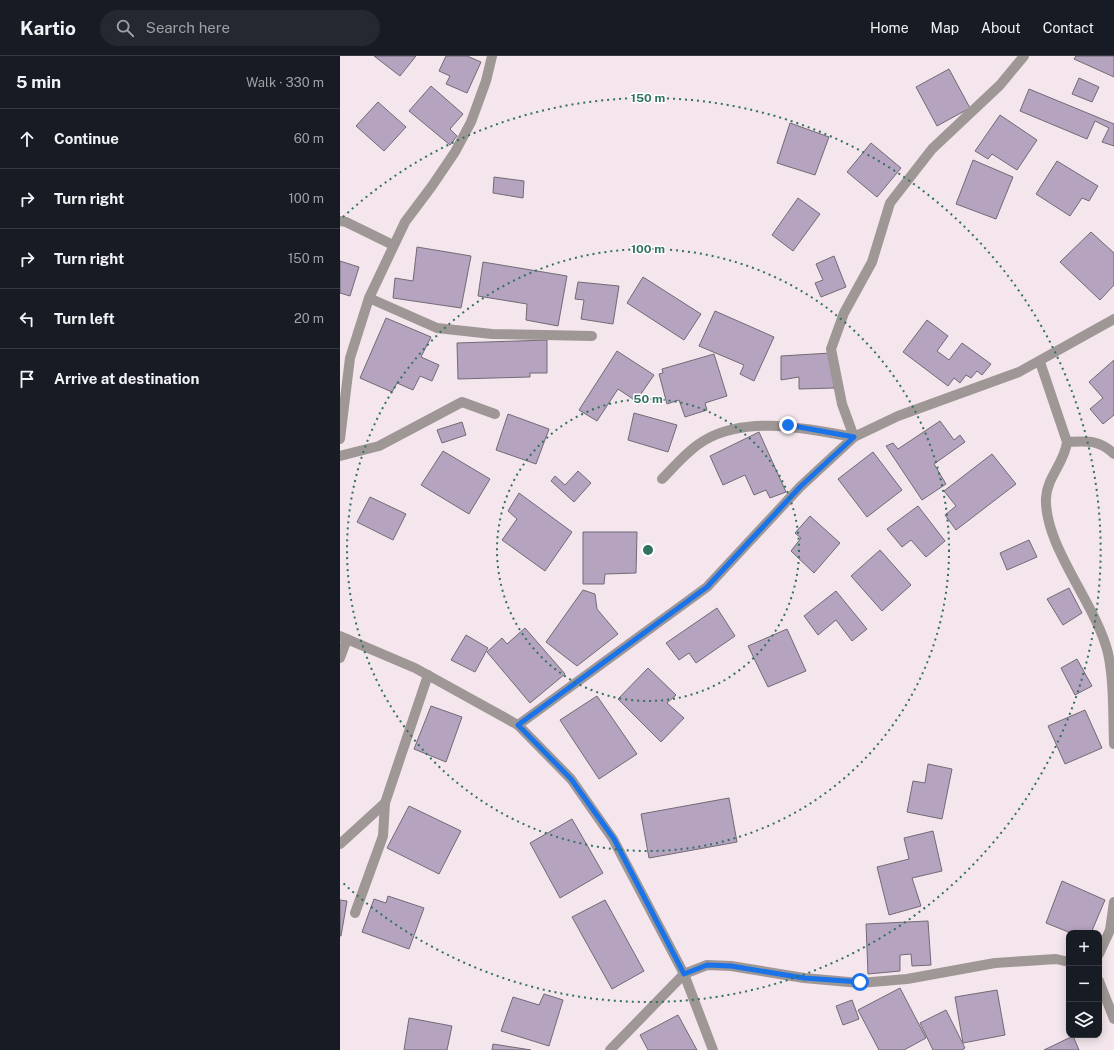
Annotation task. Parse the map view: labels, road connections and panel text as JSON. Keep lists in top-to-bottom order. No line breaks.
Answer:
{"page":{"header":"Kartio","search":"Search here","nav":["Home","Map","About","Contact"],"heading":["5 min","Walk · 330 m"],"list":[["Continue","60 m"],["Turn right","100 m"],["Turn right","150 m"],["Turn left","20 m"],"Arrive at destination"],"map_buttons":["+","−"]},"rings":["150 m","100 m","50 m"]}
